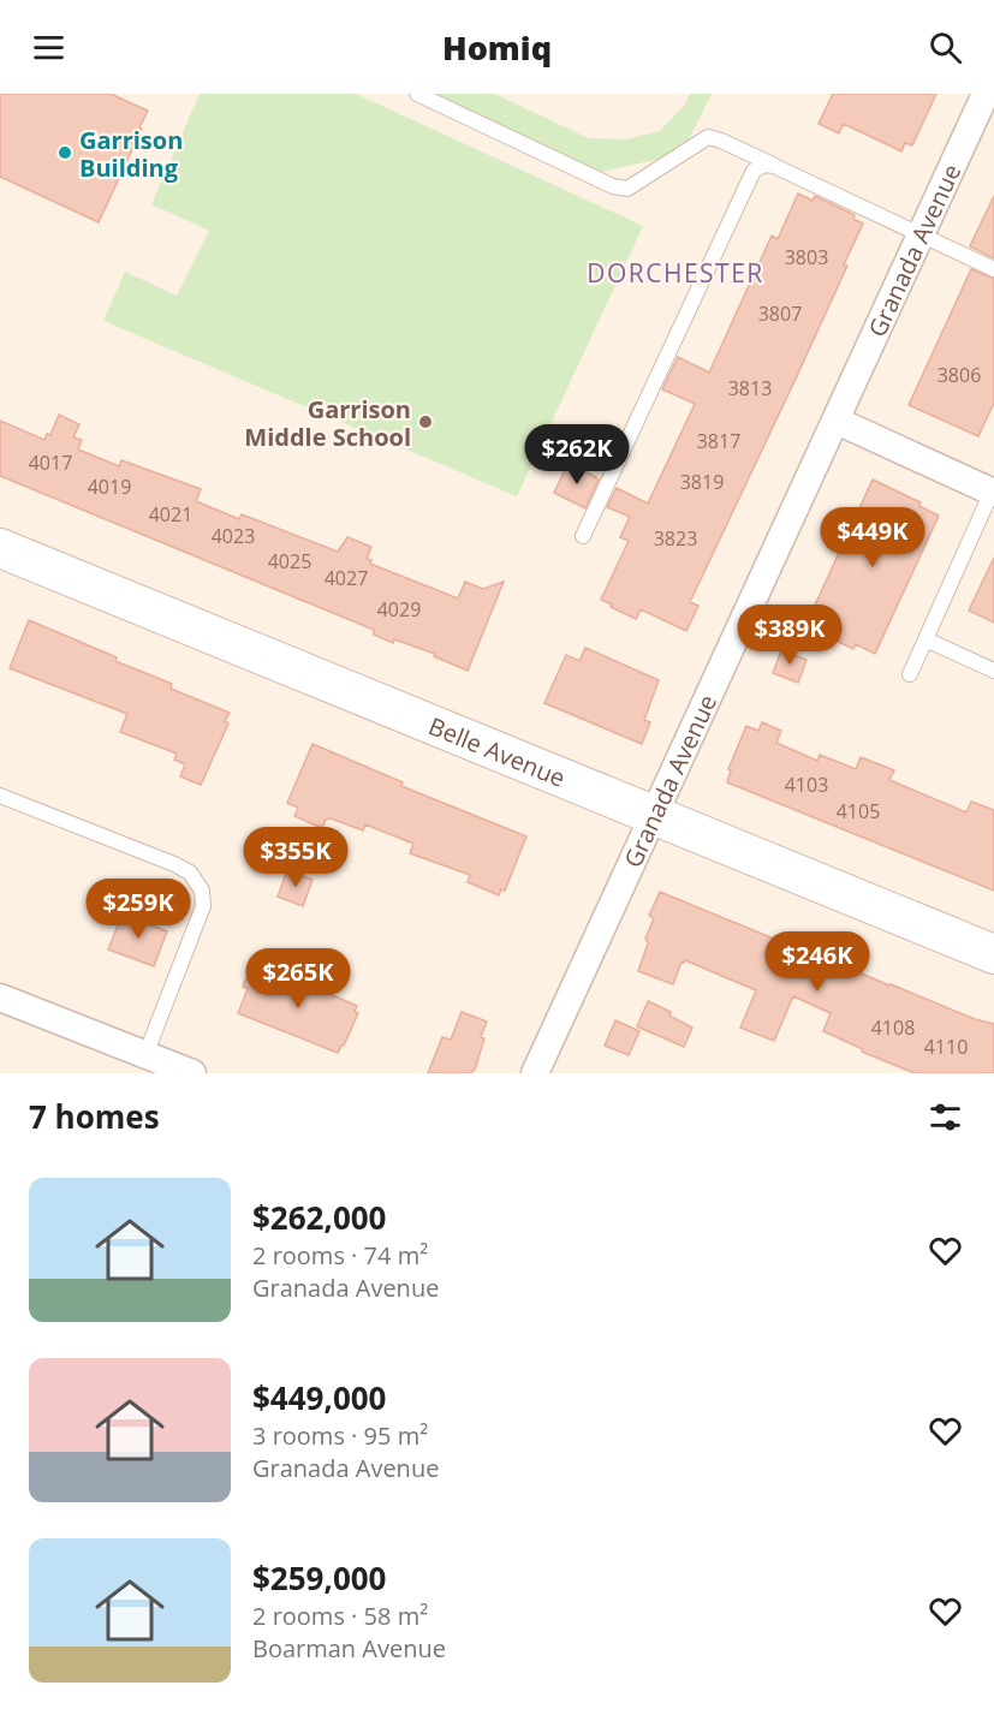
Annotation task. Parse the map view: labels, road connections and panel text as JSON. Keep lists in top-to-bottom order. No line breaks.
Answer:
{"streets":{"street":["Granada Avenue","Belle Avenue"]},"crossings":[["Granada Avenue","Belle Avenue"]],"districts":["DORCHESTER"],"places":["Garrison Building","Garrison Middle School"],"house_numbers":["3803","3807","3806","3813","3817","4017","3819","4019","4021","4023","3823","4025","4027","4029","4103","4105","4108","4110"],"page":{"header":"Homiq","price":["$262K","$449K","$389K","$355K","$259K","$246K","$265K"],"heading":"7 homes","list":[{"name":"$262,000","note":"2 rooms · 74 m² · Granada Avenue"},{"name":"$449,000","note":"3 rooms · 95 m² · Granada Avenue"},{"name":"$259,000","note":"2 rooms · 58 m² · Boarman Avenue"}]}}
